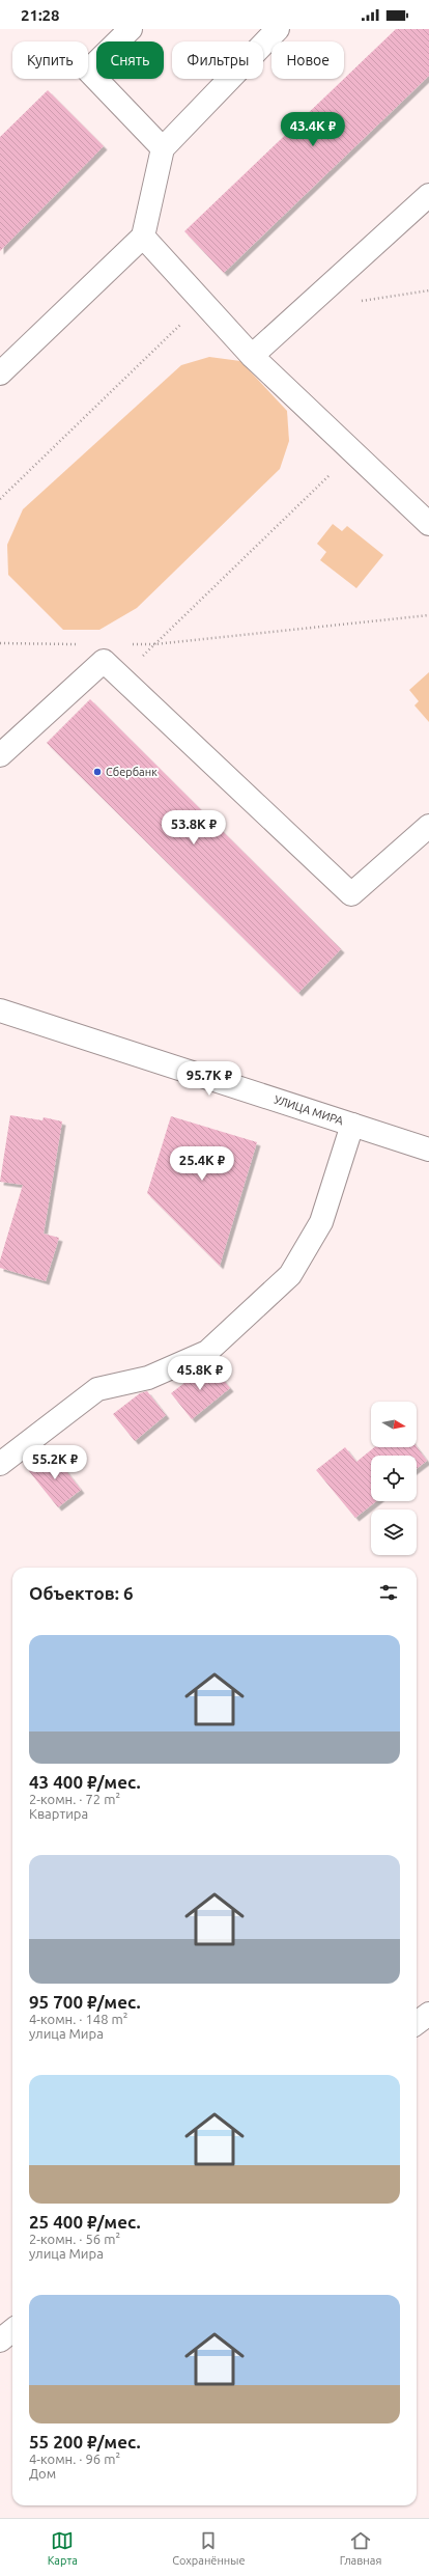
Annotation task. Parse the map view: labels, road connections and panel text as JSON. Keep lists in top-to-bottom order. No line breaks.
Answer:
{"streets":{"street":["УЛИЦА МИРА"]},"places":["Сбербанк"],"north":"right","page":{"status":"21:28","chip":["Купить","Снять","Фильтры","Новое"],"price":["43.4K ₽","53.8K ₽","95.7K ₽","25.4K ₽","45.8K ₽","55.2K ₽"],"heading":"Объектов: 6","list":[{"name":"43 400 ₽/мес.","note":"2-комн. · 72 m² · Квартира"},{"name":"95 700 ₽/мес.","note":"4-комн. · 148 m² · улица Мира"},{"name":"25 400 ₽/мес.","note":"2-комн. · 56 m² · улица Мира"},{"name":"55 200 ₽/мес.","note":"4-комн. · 96 m² · Дом"}],"tabs":["Карта","Сохранённые","Главная"]}}
